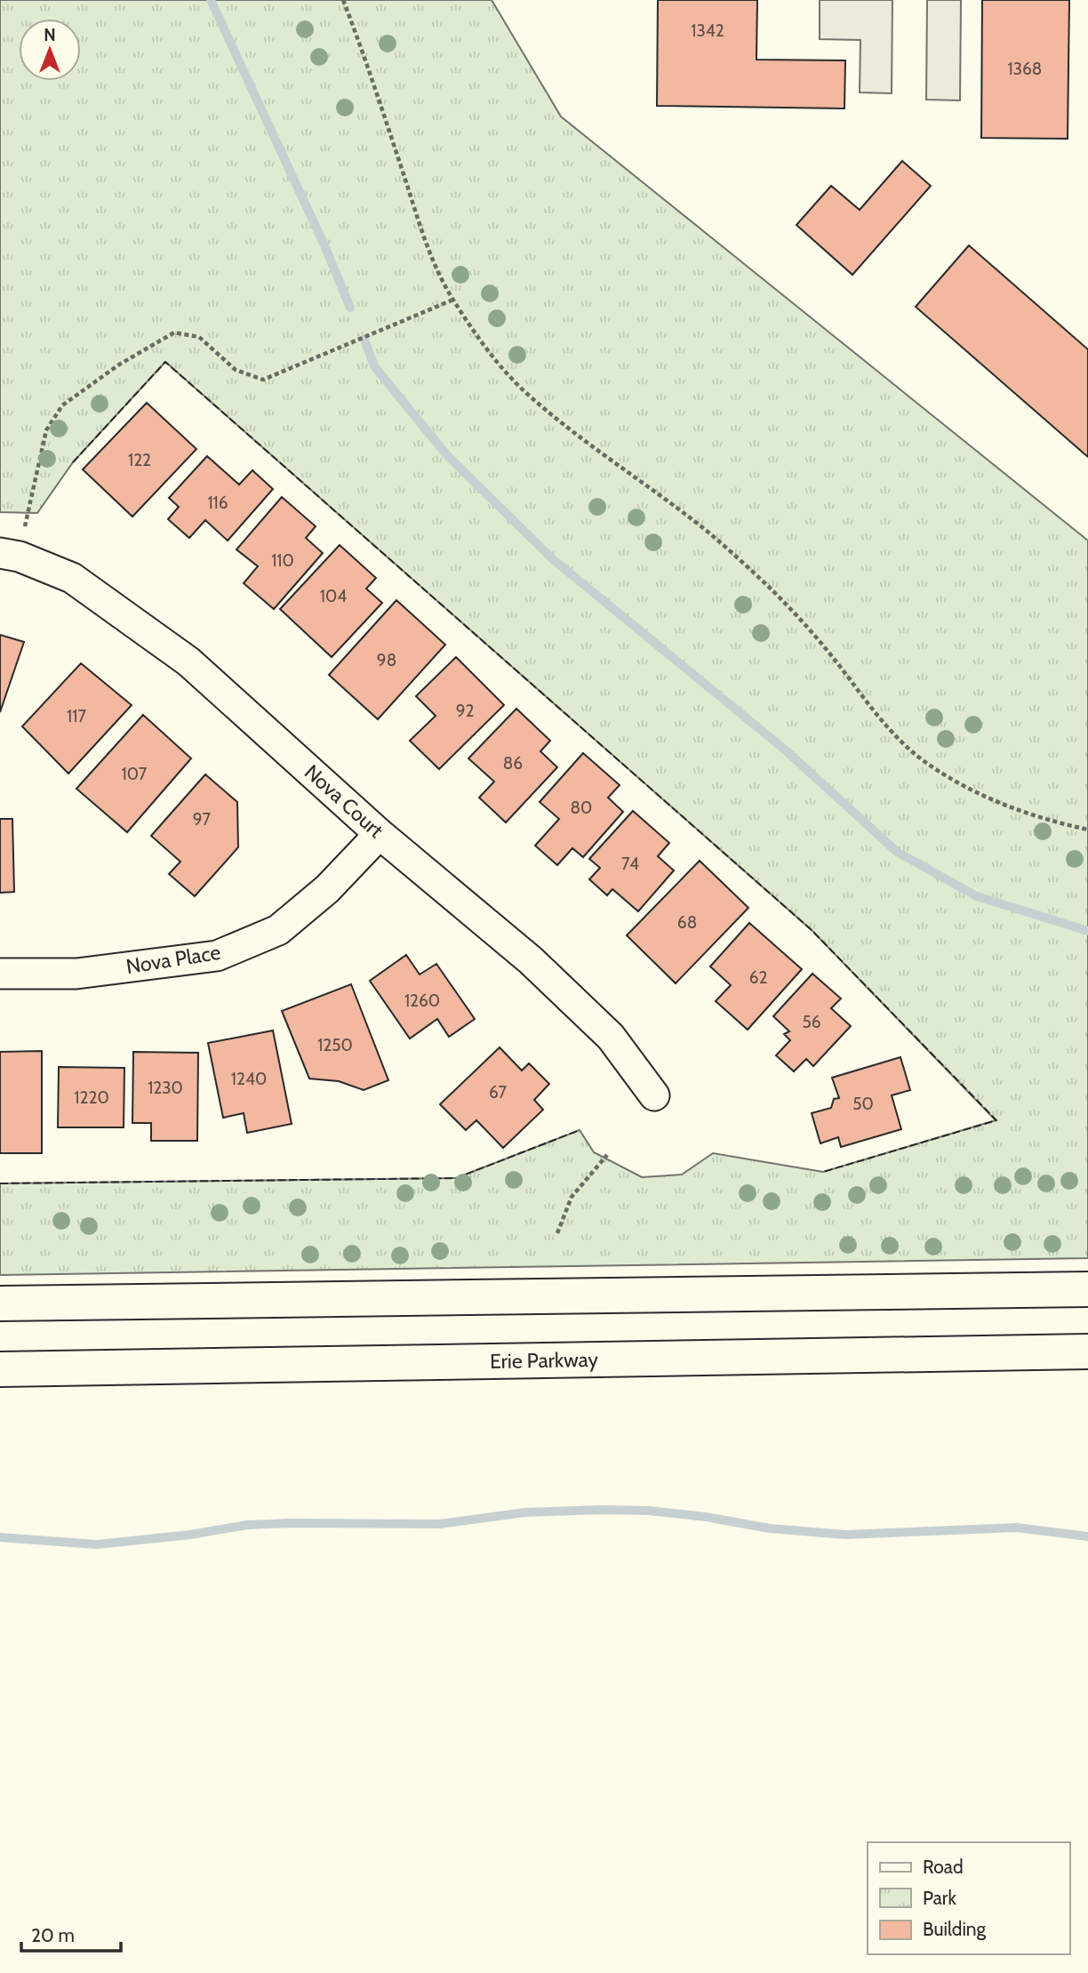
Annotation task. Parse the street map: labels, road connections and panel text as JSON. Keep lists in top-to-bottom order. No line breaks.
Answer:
{"streets":{"main road":["Erie Parkway"],"street":["Nova Court","Nova Place"]},"crossings":[["Nova Court","Nova Place"]],"house_numbers":["1342","1368","122","116","110","104","98","92","117","86","107","80","97","74","68","62","1260","56","1250","1240","1230","67","1220","50"],"legend":["Road","Park","Building"],"scale_bar":"20 m","north":"top"}
